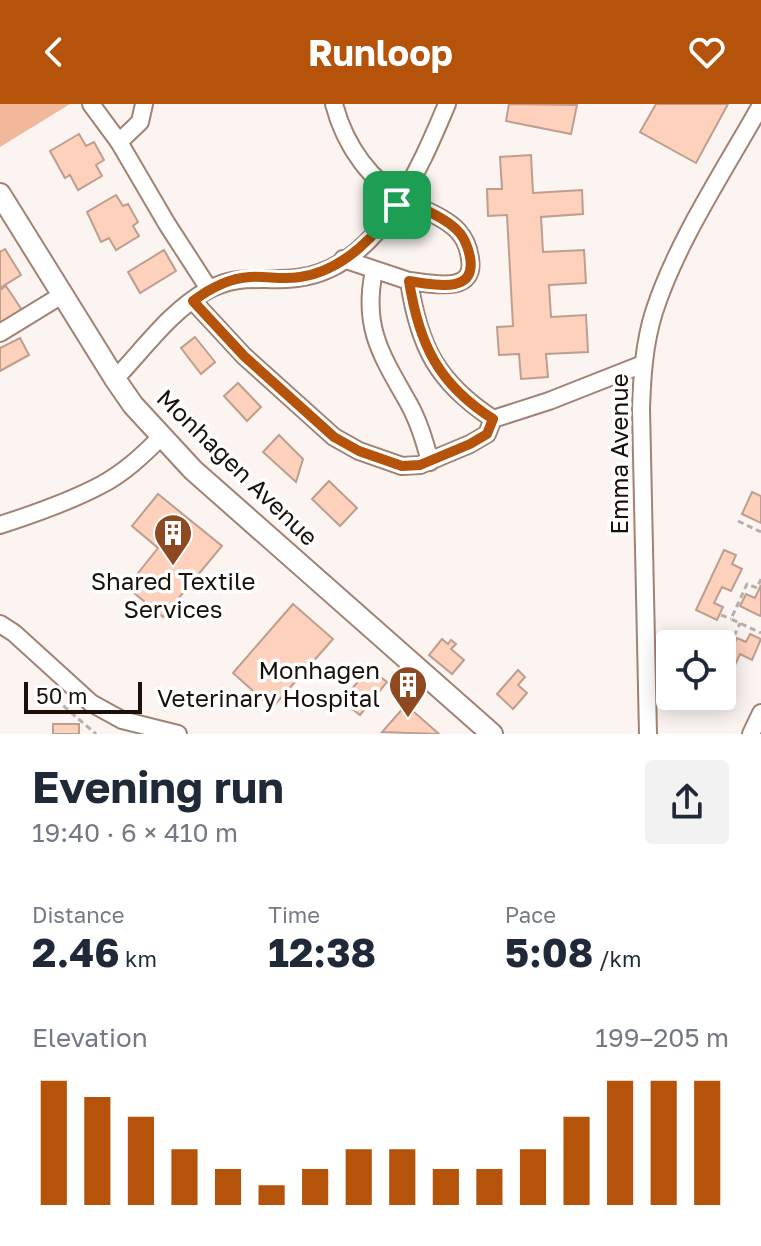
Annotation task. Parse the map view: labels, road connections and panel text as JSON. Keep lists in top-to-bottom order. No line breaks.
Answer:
{"streets":{"main road":["Monhagen Avenue"],"street":["Emma Avenue"]},"places":{"building":["Shared Textile Services","Monhagen Veterinary Hospital"]},"scale_bar":"50 m","page":{"header":"Runloop","scale":"50 m","heading":["Evening run","19:40 · 6 × 410 m"],"stats":[["Distance","2.46 km"],["Time","12:38"],["Pace","5:08 /km"]],"chart":["Elevation","199–205 m"]}}
